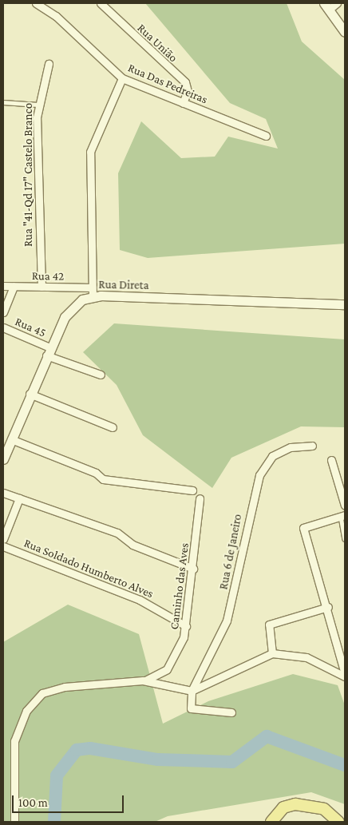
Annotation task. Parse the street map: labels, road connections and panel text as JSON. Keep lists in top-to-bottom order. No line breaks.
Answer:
{"streets":{"street":["Rua União","Rua Das Pedreiras","Rua \"41-Qd 17\" Castelo Branco","Rua 42","Rua Direta","Rua 45","Rua 6 de Janeiro","Rua Soldado Humberto Alves","Caminho das Aves"]},"crossings":[["Rua União","Rua Das Pedreiras"],["Rua \"41-Qd 17\" Castelo Branco","Rua 42"],["Rua 42","Rua Direta"],["Rua Direta","Rua 45"],["Rua Soldado Humberto Alves","Caminho das Aves"]],"scale_bar":"100 m"}
